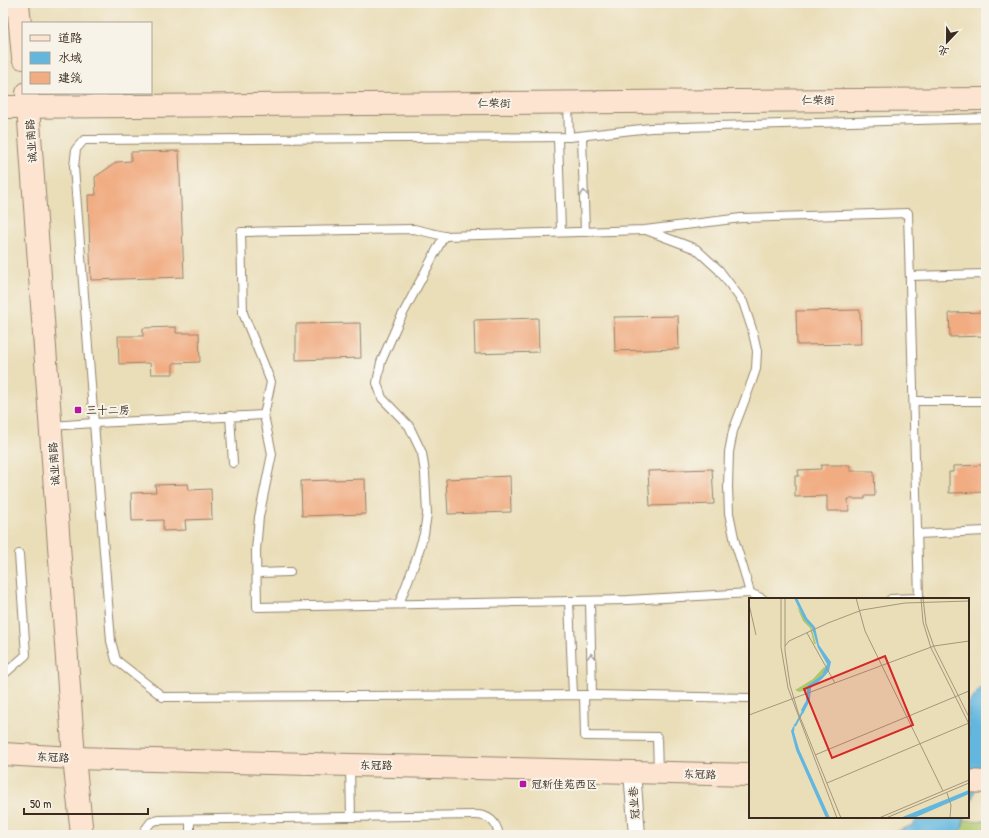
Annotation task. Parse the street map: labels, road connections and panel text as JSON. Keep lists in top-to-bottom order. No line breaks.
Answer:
{"streets":{"street":["仁荣街","诚业南路","东冠路","冠业巷"]},"crossings":[["仁荣街","诚业南路"],["诚业南路","东冠路"],["东冠路","冠业巷"]],"places":{"transit":["三十二房","冠新佳苑西区"]},"legend":["道路","水域","建筑"],"scale_bar":"50 m","north":"bottom"}
